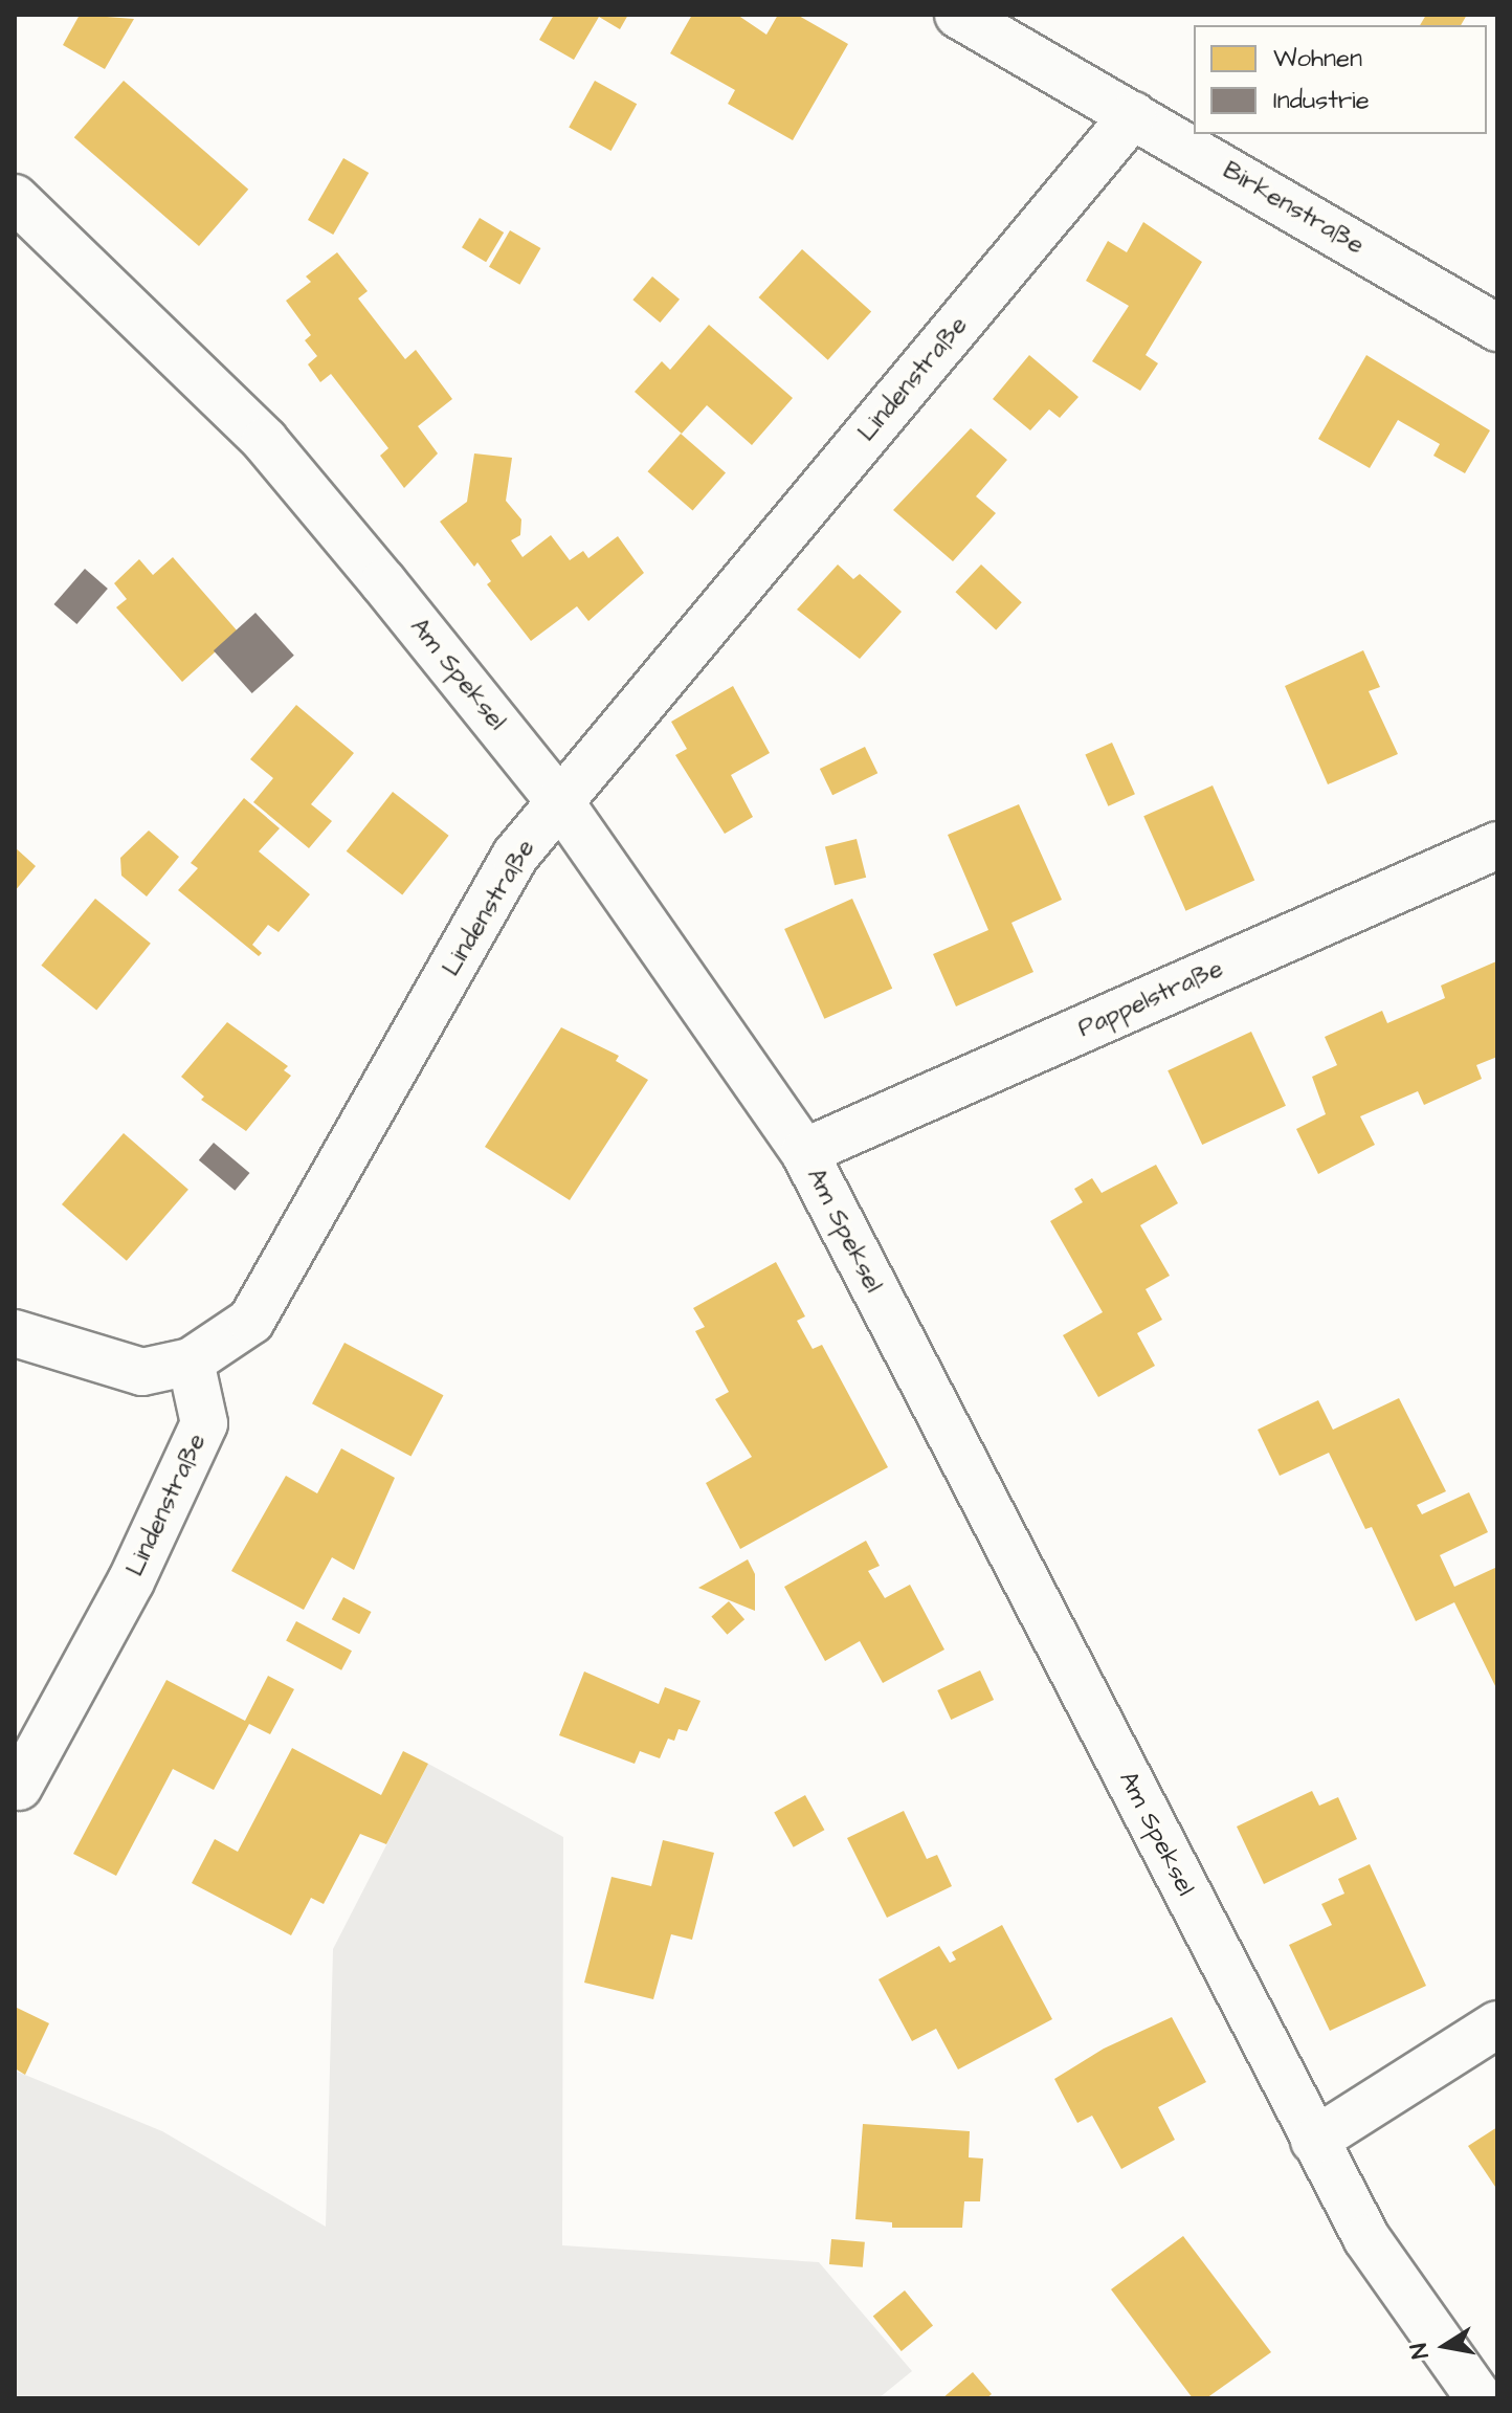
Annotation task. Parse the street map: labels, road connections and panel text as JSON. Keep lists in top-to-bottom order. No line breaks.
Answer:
{"streets":{"street":["Birkenstraße","Lindenstraße","Am Speksel","Pappelstraße"]},"crossings":[["Birkenstraße","Lindenstraße"],["Lindenstraße","Am Speksel"],["Am Speksel","Pappelstraße"]],"legend":["Wohnen","Industrie"],"north":"left"}
